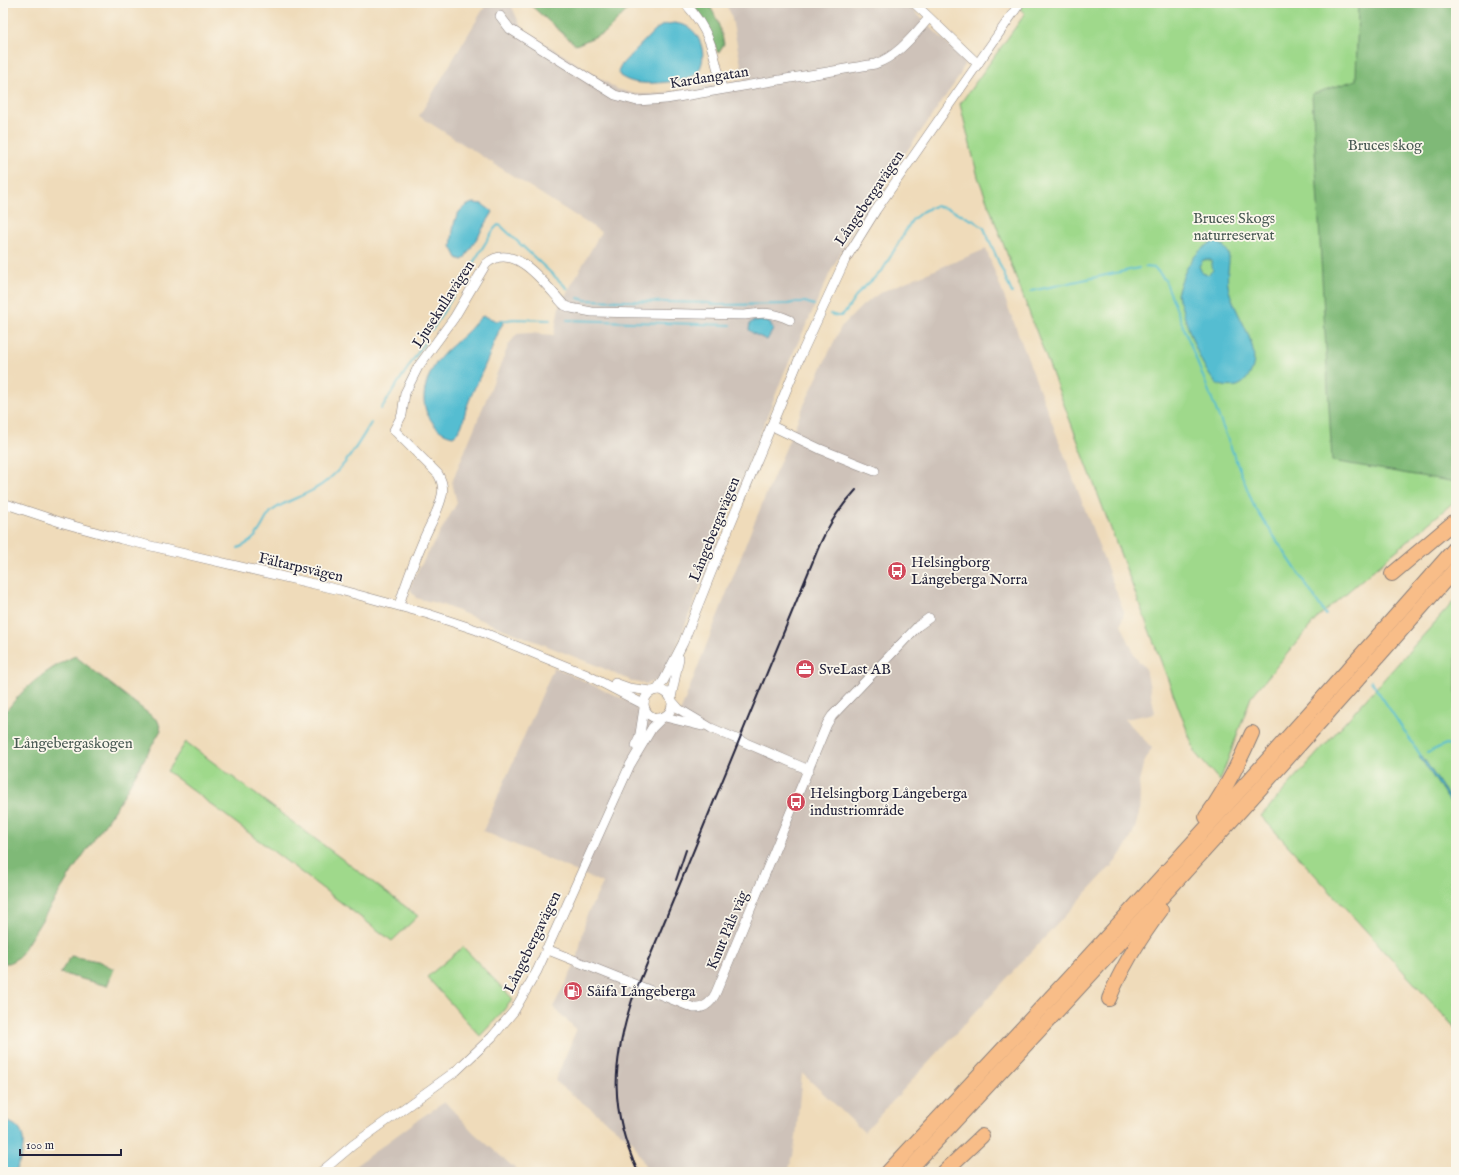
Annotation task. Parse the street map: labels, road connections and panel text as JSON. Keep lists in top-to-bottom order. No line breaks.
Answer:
{"streets":{"street":["Kardangatan","Långebergavägen","Ljusekullavägen","Fältarpsvägen","Knut Påls väg"]},"crossings":[["Långebergavägen","Fältarpsvägen"],["Långebergavägen","Knut Påls väg"],["Ljusekullavägen","Fältarpsvägen"]],"parks":["Bruces skog","Bruces Skogs naturreservat","Långebergaskogen"],"places":{"bus stop":["Helsingborg Långeberga Norra","Helsingborg Långeberga industriområde"],"office":["SveLast AB"],"fuel station":["Såifa Långeberga"]},"scale_bar":"100 m"}
